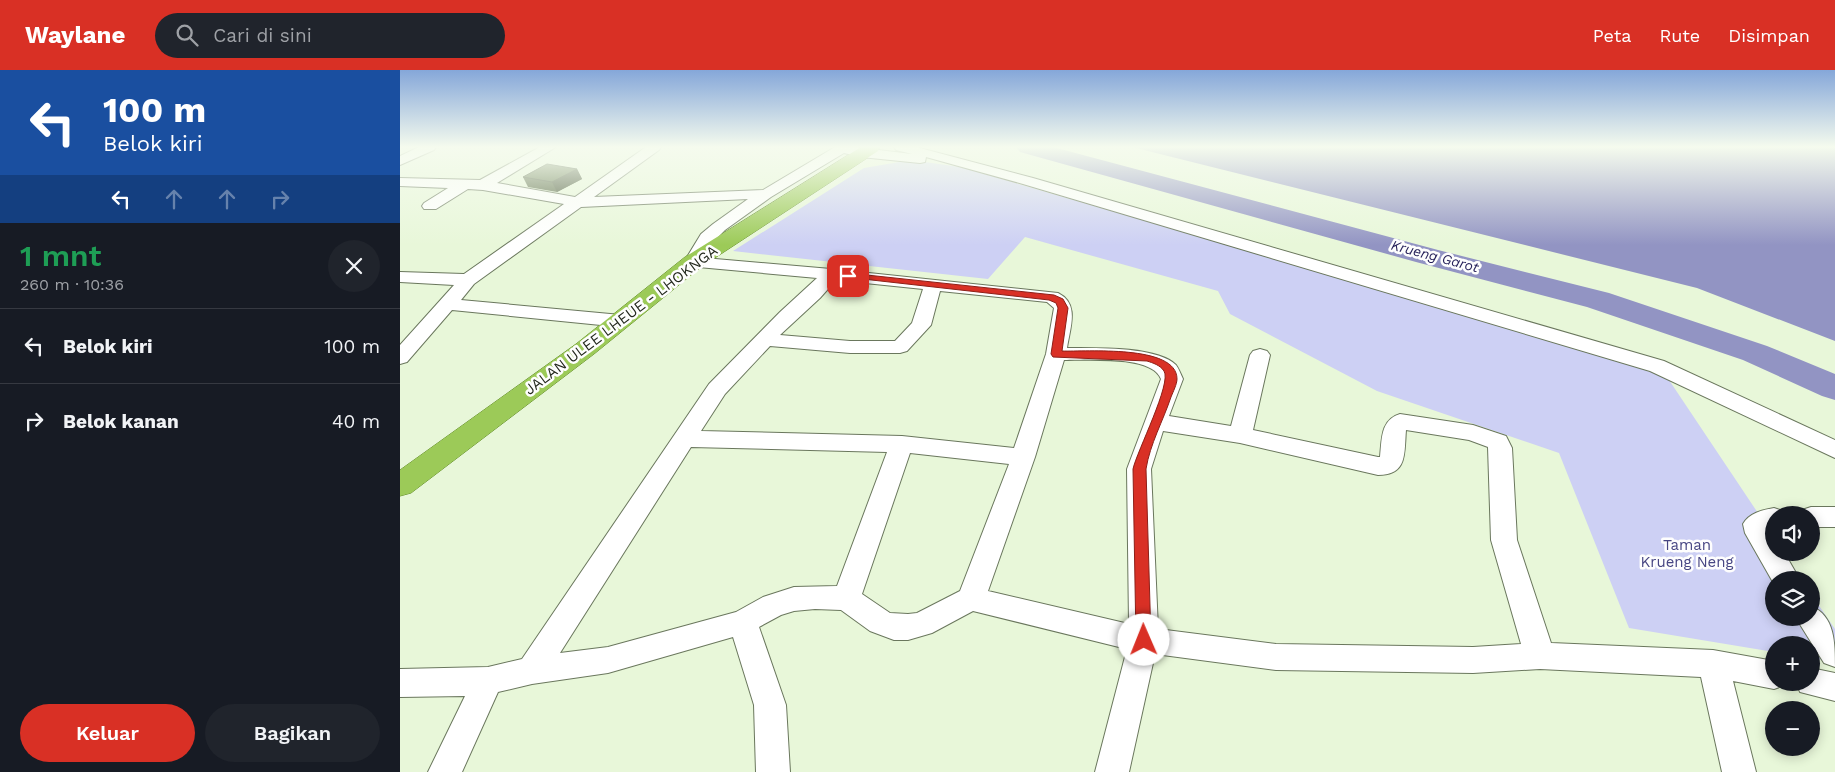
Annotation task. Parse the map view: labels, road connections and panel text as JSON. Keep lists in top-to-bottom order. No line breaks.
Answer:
{"streets":{"highway":["JALAN ULEE LHEUE - LHOKNGA"]},"water":["Krueng Garot"],"parks":["Taman Krueng Neng"],"page":{"header":"Waylane","search":"Cari di sini","nav":["Peta","Rute","Disimpan"],"turn":["100 m","Belok kiri"],"heading":["1 mnt","260 m · 10:36"],"list":[{"name":"Belok kiri","value":"100 m"},{"name":"Belok kanan","value":"40 m"}],"map_buttons":["+","−"],"buttons":["Keluar","Bagikan"]}}
